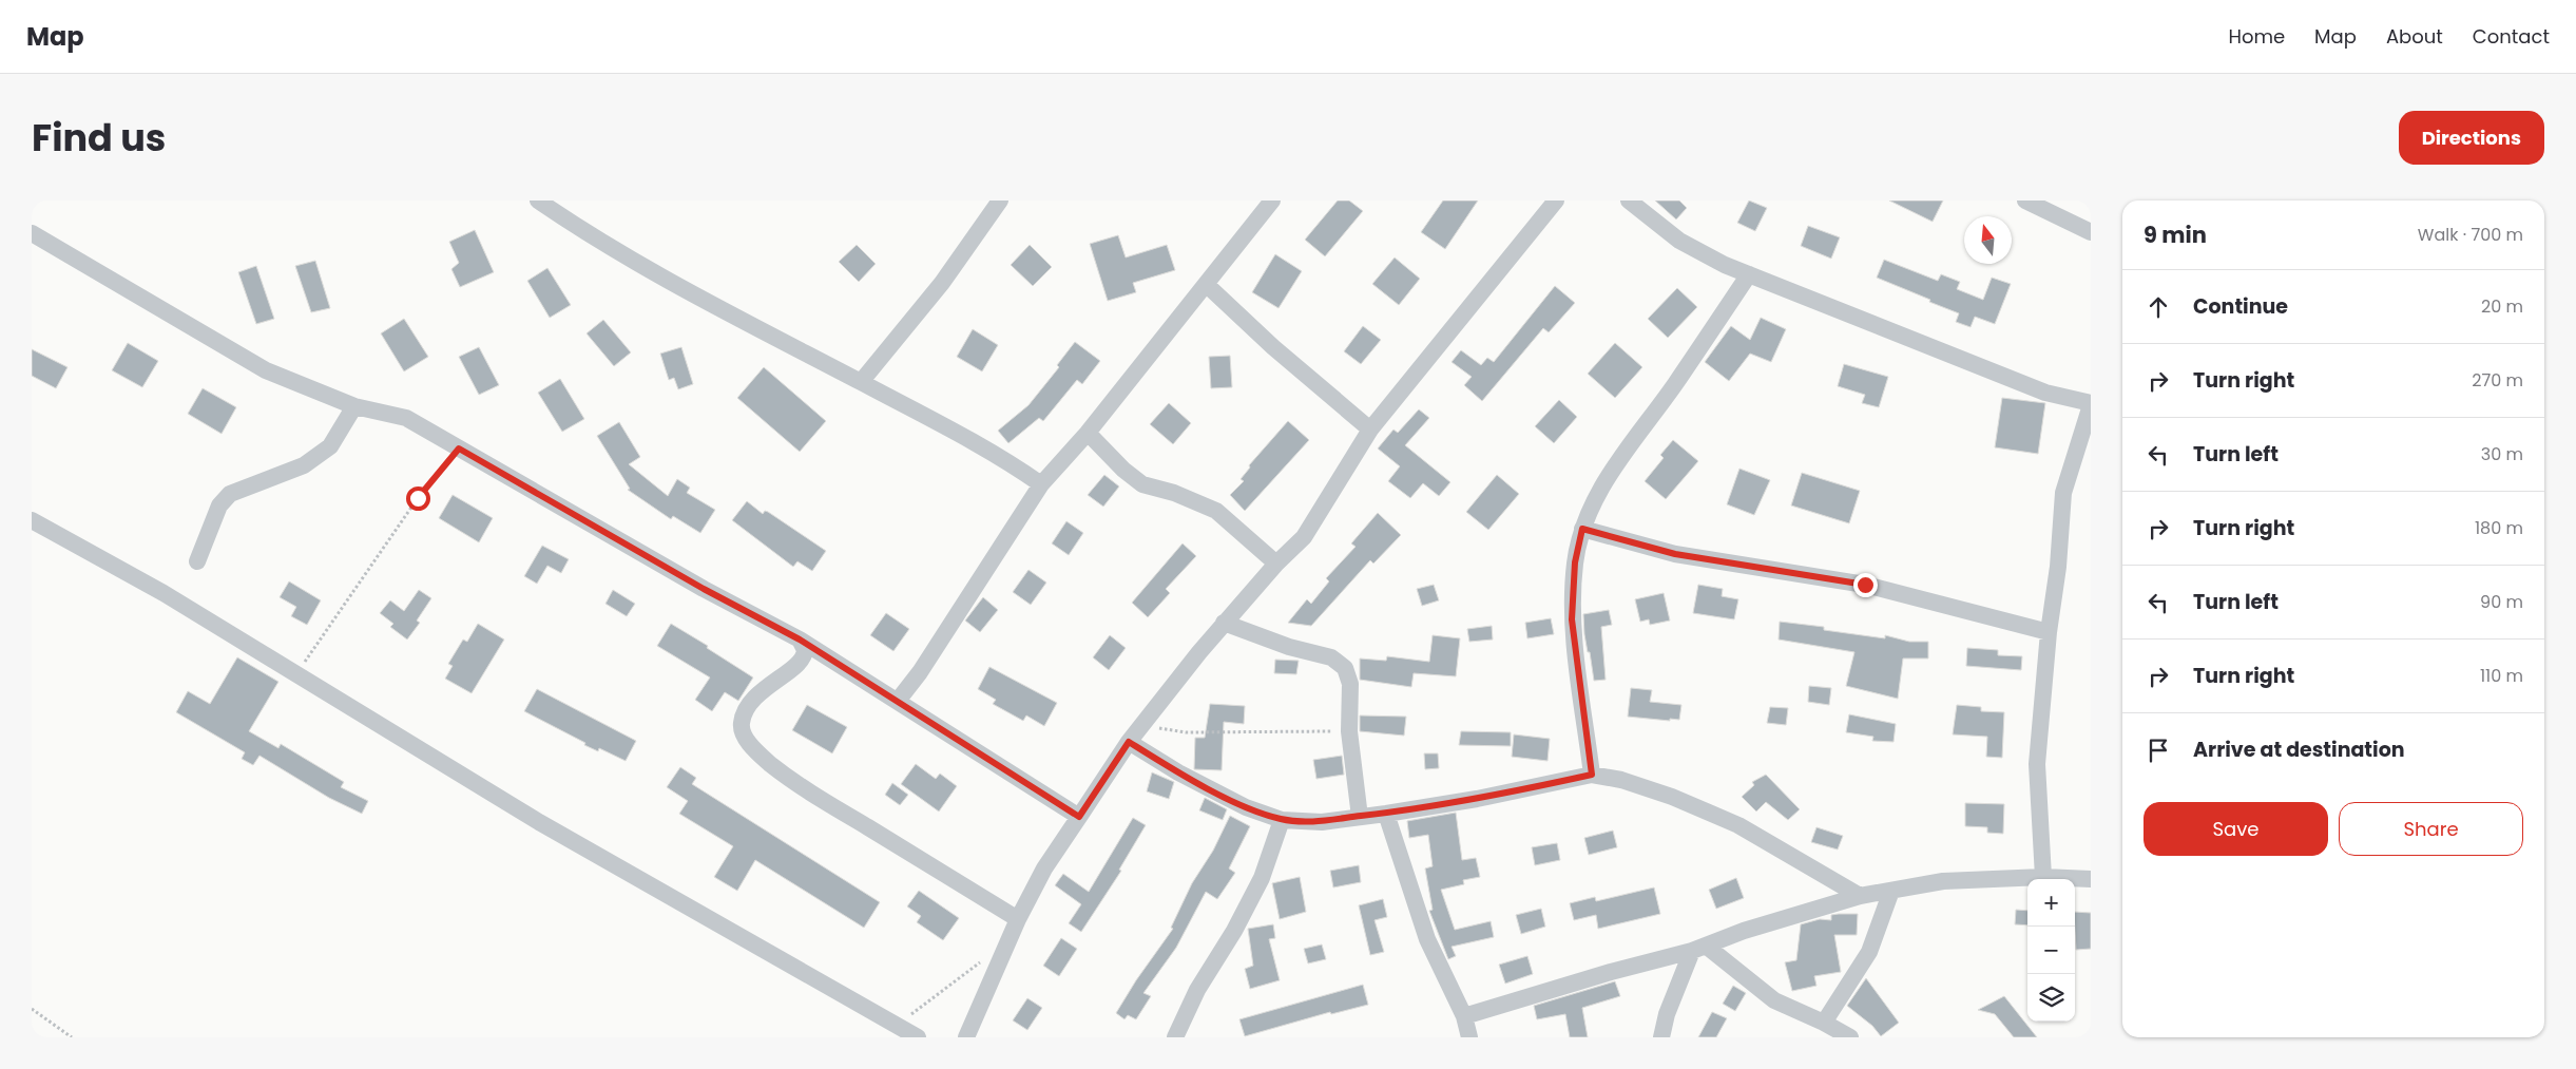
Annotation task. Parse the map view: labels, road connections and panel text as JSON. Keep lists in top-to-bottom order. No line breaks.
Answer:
{"north":"top","page":{"header":"Map","nav":["Home","Map","About","Contact"],"title":"Find us","buttons":["Directions",["Save","Share"]],"heading":["9 min","Walk · 700 m"],"list":[["Continue","20 m"],["Turn right","270 m"],["Turn left","30 m"],["Turn right","180 m"],["Turn left","90 m"],["Turn right","110 m"],"Arrive at destination"],"map_buttons":["+","−"]}}
